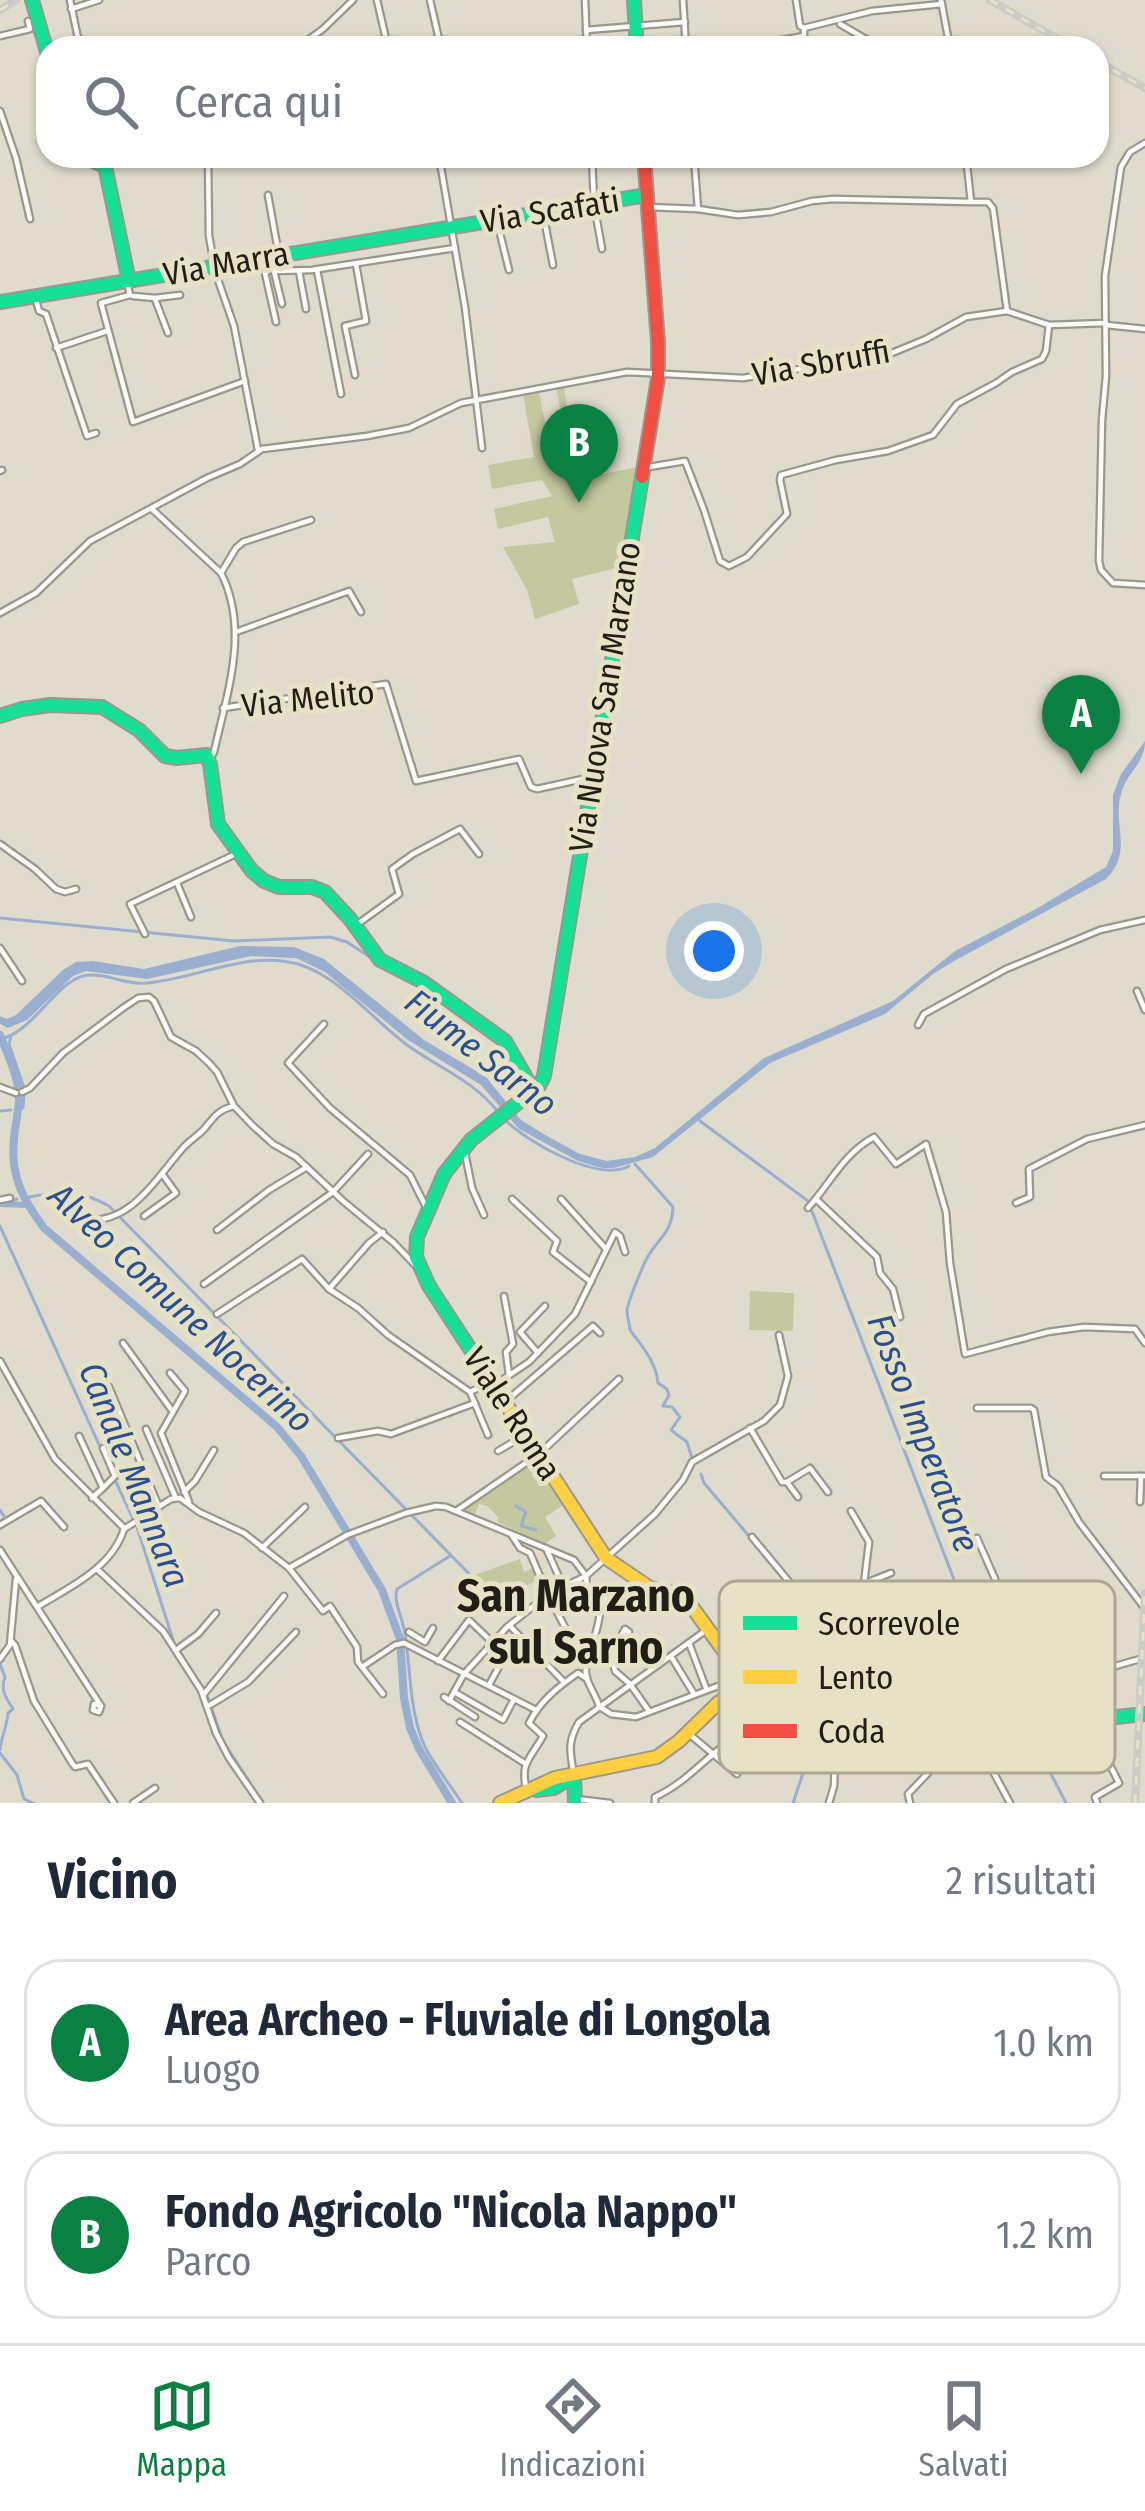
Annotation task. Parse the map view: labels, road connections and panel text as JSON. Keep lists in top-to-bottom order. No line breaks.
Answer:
{"streets":{"street":["Via Scafati","Via Marra","Via Sbruffi","Via Nuova San Marzano","Via Melito","Viale Roma"]},"crossings":[["Via Scafati","Via Marra"],["Via Scafati","Via Nuova San Marzano"],["Via Sbruffi","Via Nuova San Marzano"],["Via Nuova San Marzano","Via Melito"]],"districts":["San Marzano sul Sarno"],"water":["Fiume Sarno","Alveo Comune Nocerino","Fosso Imperatore","Canale Mannara"],"legend":["Scorrevole","Lento","Coda"],"page":{"search":"Cerca qui","pins":["B","A"],"heading":["Vicino","2 risultati"],"list":[{"mark":"A","name":"Area Archeo - Fluviale di Longola","note":"Luogo","value":"1.0 km"},{"mark":"B","name":"Fondo Agricolo \"Nicola Nappo\"","note":"Parco","value":"1.2 km"}],"nav":["Mappa","Indicazioni","Salvati"]}}
